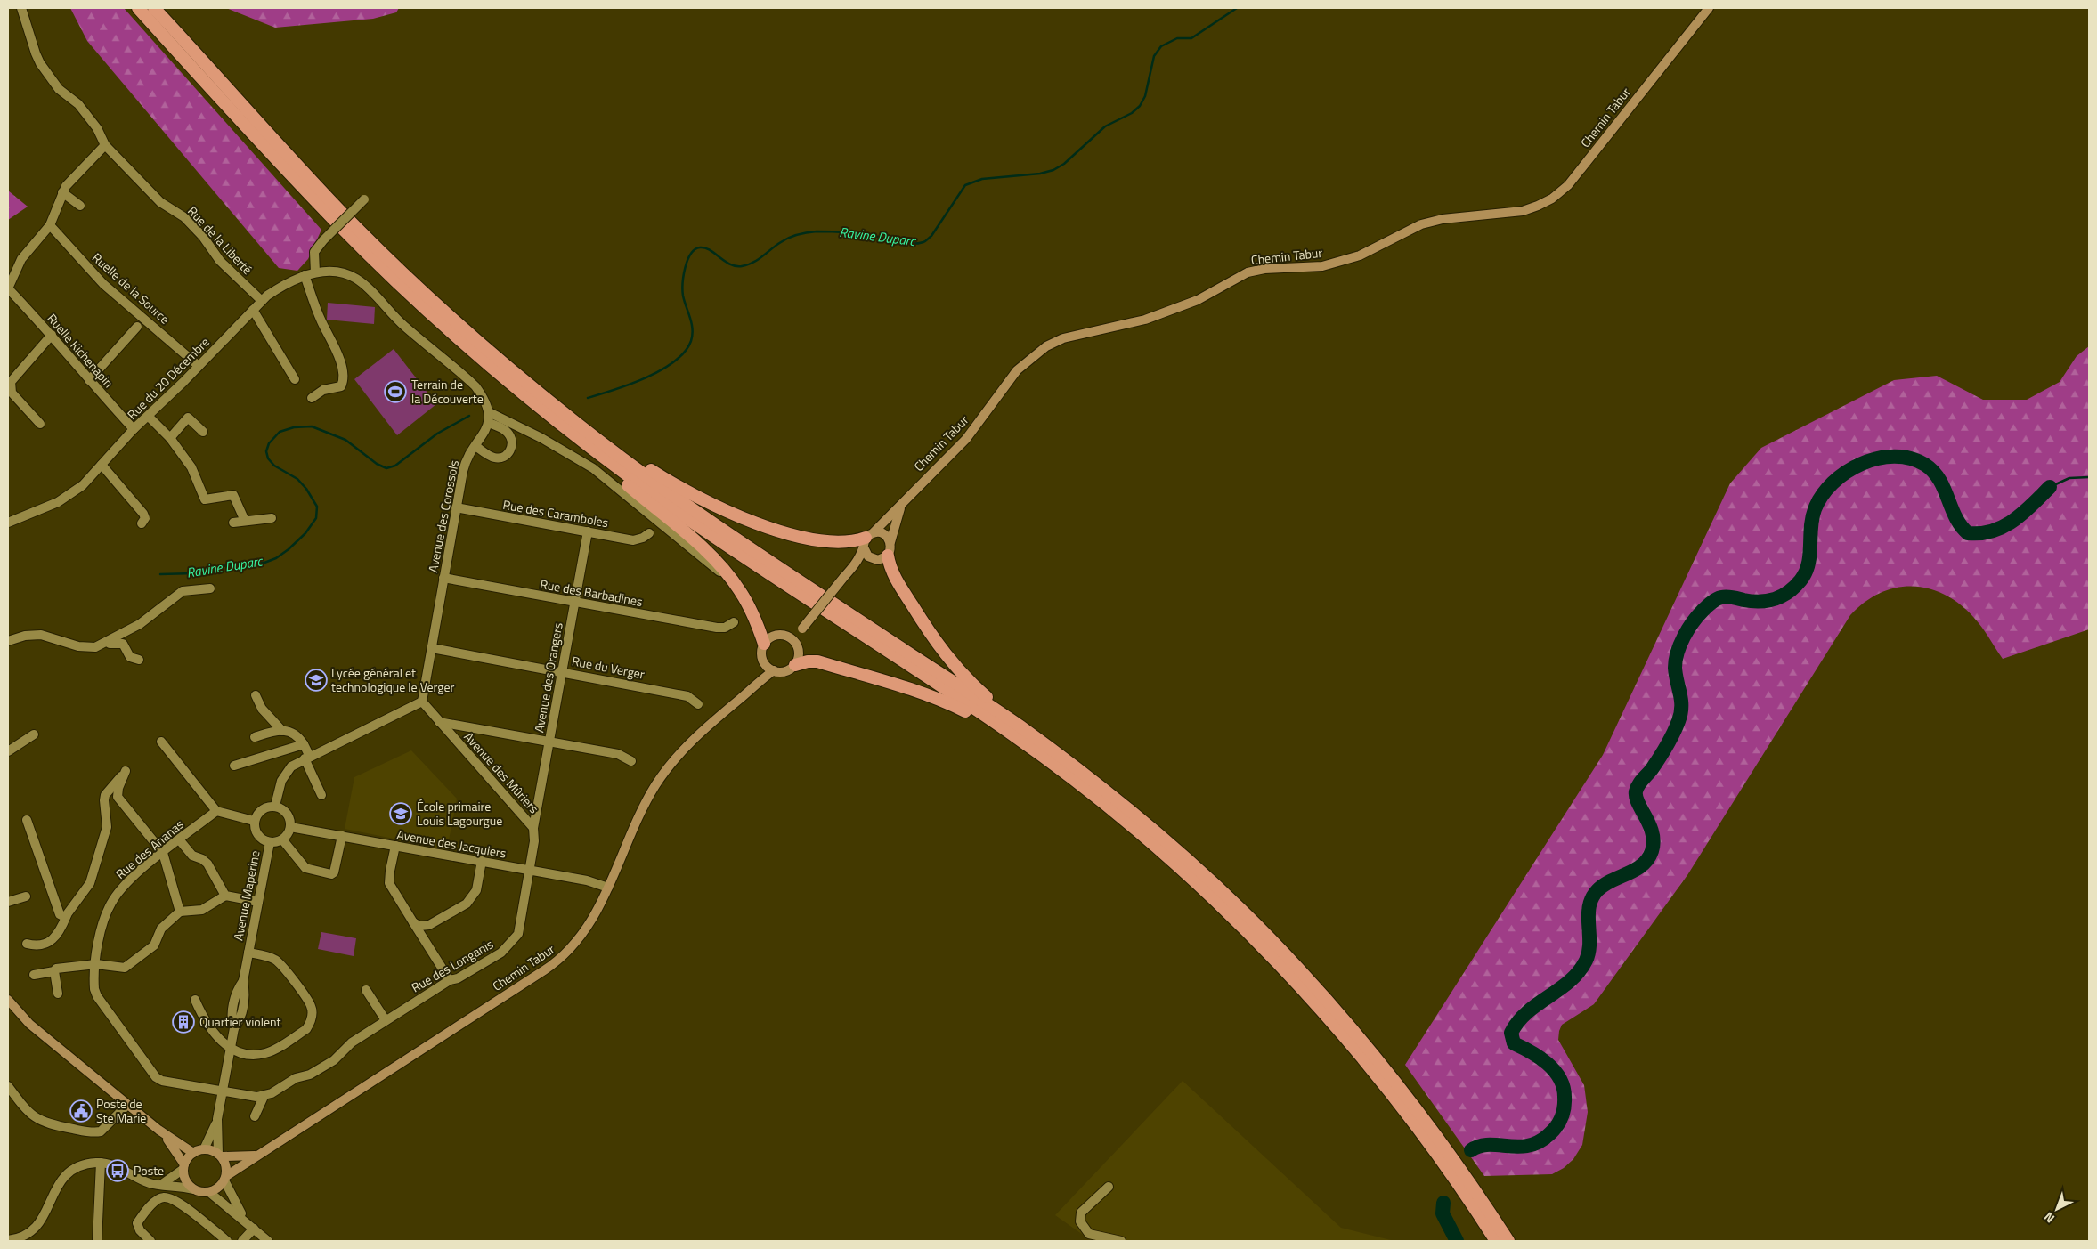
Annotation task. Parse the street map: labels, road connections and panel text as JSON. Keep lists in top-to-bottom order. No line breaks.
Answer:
{"streets":{"main road":["Chemin Tabur"],"street":["Rue de la Liberté","Ruelle de la Source","Ruelle Kichenapin","Rue du 20 Décembre","Rue des Caramboles","Avenue des Corossols","Rue des Barbadines","Rue du Verger","Avenue des Orangers","Avenue des Mûriers","Avenue des Jacquiers","Rue des Ananas","Avenue Maperine","Rue des Longanis"]},"crossings":[["Chemin Tabur","Avenue des Jacquiers"],["Chemin Tabur","Avenue Maperine"],["Rue de la Liberté","Rue du 20 Décembre"],["Ruelle de la Source","Rue du 20 Décembre"],["Ruelle Kichenapin","Rue du 20 Décembre"],["Rue du 20 Décembre","Avenue des Corossols"],["Rue des Caramboles","Avenue des Corossols"],["Rue des Caramboles","Avenue des Orangers"],["Avenue des Corossols","Rue des Barbadines"],["Avenue des Corossols","Rue du Verger"],["Avenue des Corossols","Avenue des Mûriers"],["Rue des Barbadines","Avenue des Orangers"],["Rue du Verger","Avenue des Orangers"],["Avenue des Orangers","Avenue des Mûriers"],["Avenue des Mûriers","Avenue des Jacquiers"],["Avenue des Mûriers","Rue des Longanis"],["Avenue des Jacquiers","Avenue Maperine"],["Avenue des Jacquiers","Rue des Longanis"],["Rue des Ananas","Avenue Maperine"]],"water":["Ravine Duparc"],"places":{"sports":["Terrain de la Découverte"],"school or university":["Lycée général et technologique le Verger","École primaire Louis Lagourgue"],"building":["Quartier violent"],"public building":["Poste de Ste Marie"],"bus stop":["Poste"]},"north":"bottom left"}
